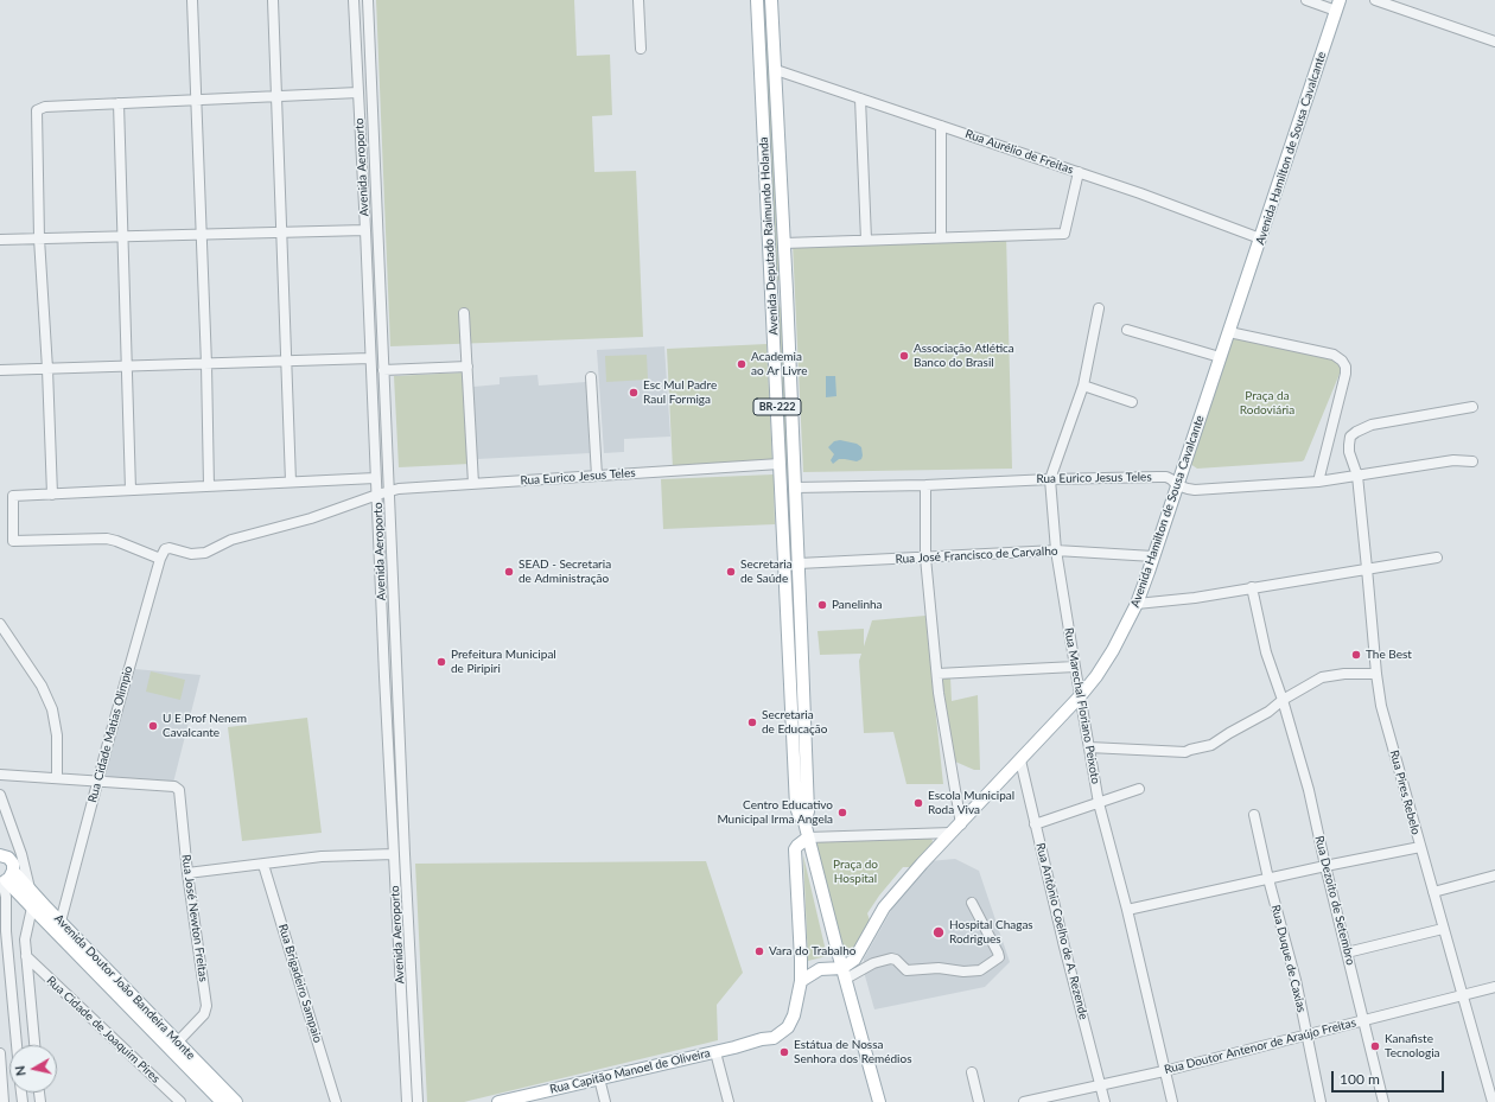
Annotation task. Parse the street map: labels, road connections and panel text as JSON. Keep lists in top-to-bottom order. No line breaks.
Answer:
{"streets":{"main road":["Avenida Hamilton de Sousa Cavalcante","Avenida Deputado Raimundo Holanda","BR-222","Avenida Doutor João Bandeira Monte","Rua Capitão Manoel de Oliveira"],"street":["Rua Aurélio de Freitas","Avenida Aeroporto","Rua Eurico Jesus Teles","Rua José Francisco de Carvalho","Rua Marechal Floriano Peixoto","Rua Cidade Matias Olimpio","Rua Pires Rebelo","Rua Dezoito de Setembro","Rua José Newton Freitas","Rua Antônio Coelho de A. Rezende","Rua Duque de Caxias","Rua Brigadeiro Sampaio","Rua Cidade de Joaquim Pires","Rua Doutor Antenor de Araújo Freitas"]},"crossings":[["Avenida Hamilton de Sousa Cavalcante","Rua Aurélio de Freitas"],["Avenida Hamilton de Sousa Cavalcante","BR-222"],["Avenida Hamilton de Sousa Cavalcante","Rua Eurico Jesus Teles"],["Avenida Hamilton de Sousa Cavalcante","Rua José Francisco de Carvalho"],["Avenida Hamilton de Sousa Cavalcante","Rua Marechal Floriano Peixoto"],["Avenida Hamilton de Sousa Cavalcante","Rua Antônio Coelho de A. Rezende"],["Rua Aurélio de Freitas","Avenida Deputado Raimundo Holanda"],["Avenida Aeroporto","Rua Eurico Jesus Teles"],["Avenida Deputado Raimundo Holanda","BR-222"],["Avenida Deputado Raimundo Holanda","Rua Eurico Jesus Teles"],["Avenida Deputado Raimundo Holanda","Rua José Francisco de Carvalho"],["Rua Eurico Jesus Teles","Rua Marechal Floriano Peixoto"],["Rua Eurico Jesus Teles","Rua Cidade Matias Olimpio"],["Rua Eurico Jesus Teles","Rua Pires Rebelo"],["Rua José Francisco de Carvalho","Rua Marechal Floriano Peixoto"],["Rua Marechal Floriano Peixoto","Rua Doutor Antenor de Araújo Freitas"],["Rua Cidade Matias Olimpio","Rua José Newton Freitas"],["Rua Cidade Matias Olimpio","Avenida Doutor João Bandeira Monte"],["Rua Pires Rebelo","Rua Doutor Antenor de Araújo Freitas"],["Rua Dezoito de Setembro","Rua Doutor Antenor de Araújo Freitas"],["Rua José Newton Freitas","Avenida Doutor João Bandeira Monte"],["Rua Antônio Coelho de A. Rezende","Rua Doutor Antenor de Araújo Freitas"],["Rua Duque de Caxias","Rua Doutor Antenor de Araújo Freitas"]],"parks":["Praça da Rodoviária","Praça do Hospital"],"places":["Associação Atlética Banco do Brasil","Academia ao Ar Livre","Esc Mul Padre Raul Formiga","SEAD - Secretaria de Administração","Secretaria de Saúde","Panelinha","The Best","Prefeitura Municipal de Piripiri","Secretaria de Educação","U E Prof Nenem Cavalcante","Escola Municipal Roda Viva","Centro Educativo Municipal Irma Angela","Hospital Chagas Rodrigues","Vara do Trabalho","Kanafiste Tecnologia","Estátua de Nossa Senhora dos Remédios"],"scale_bar":"100 m","north":"left"}
